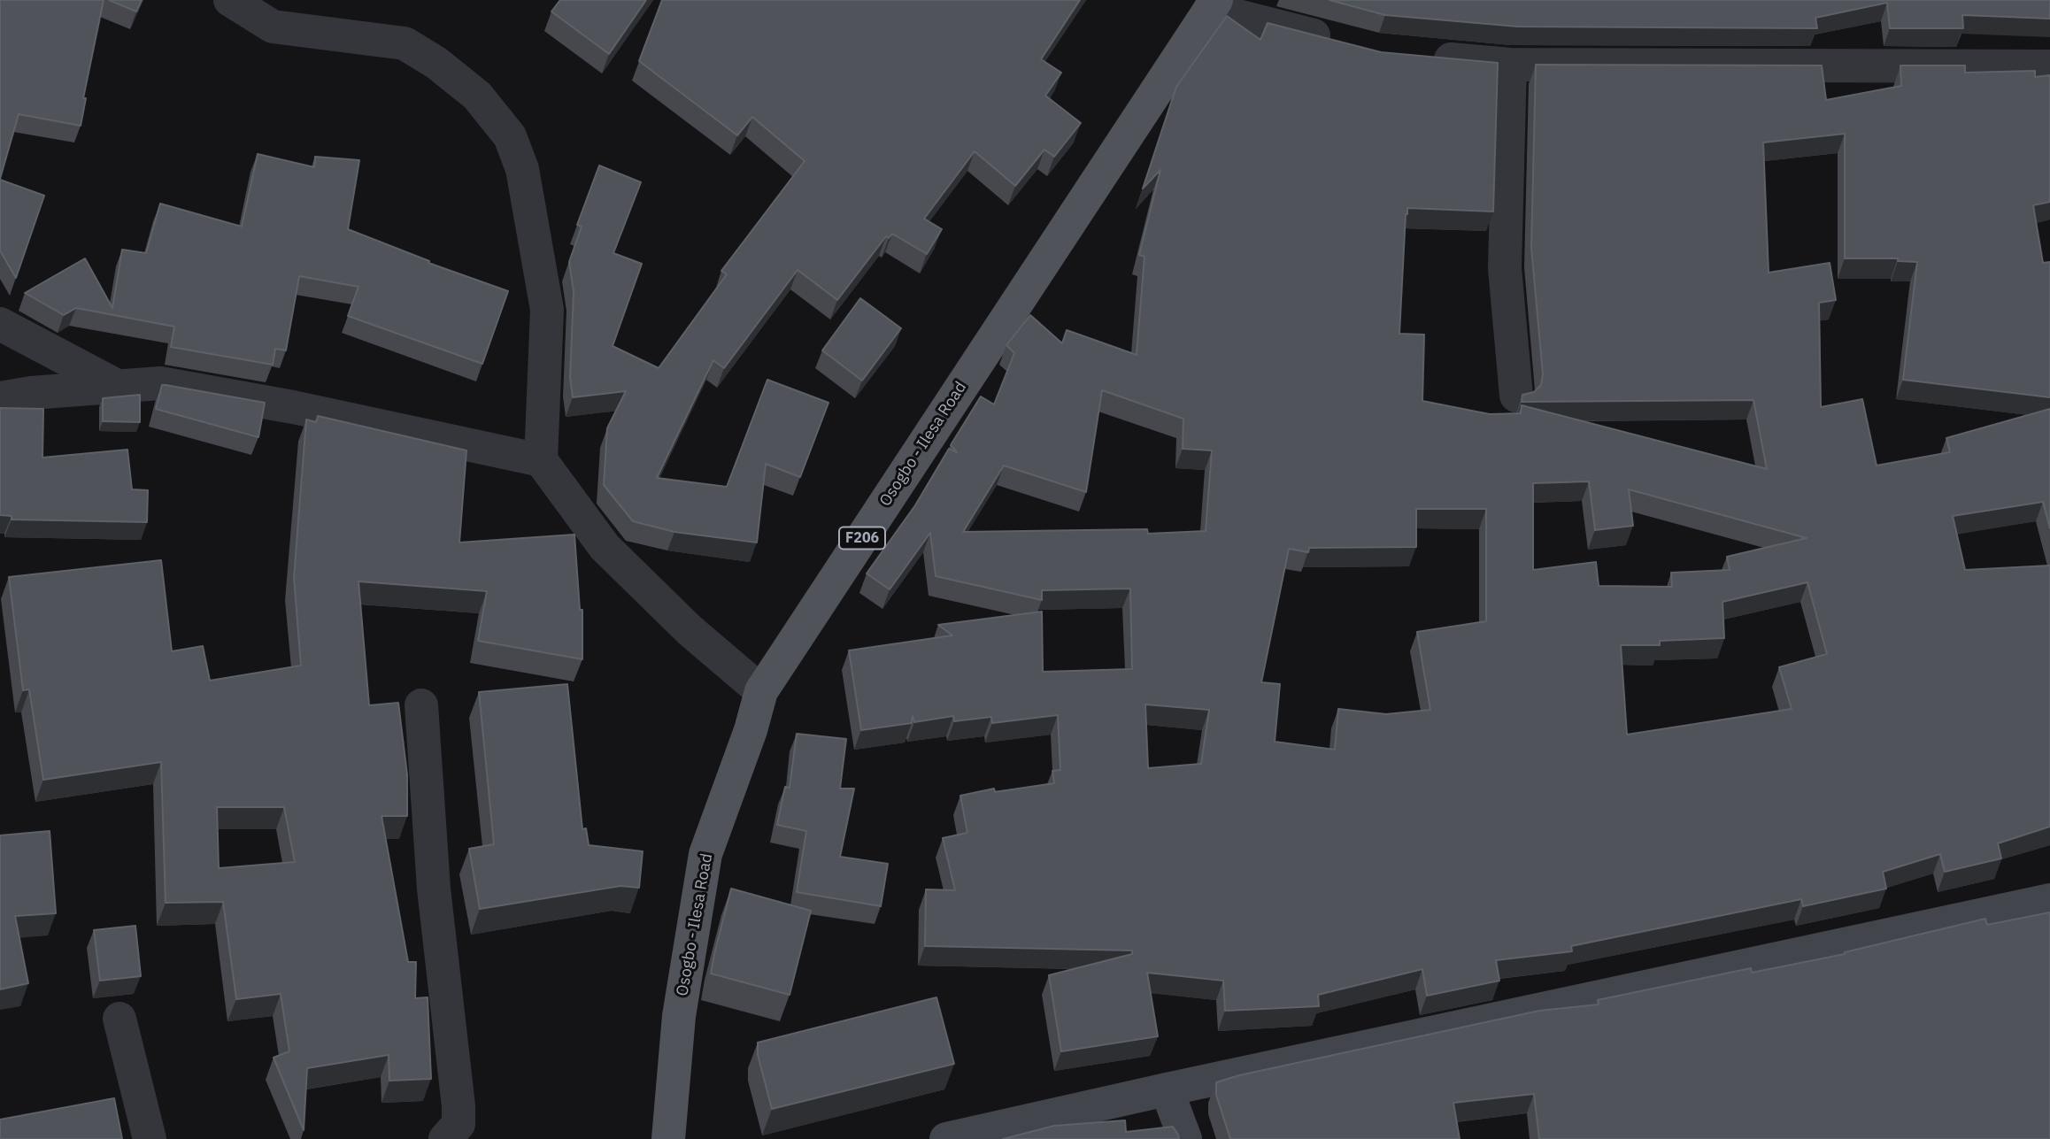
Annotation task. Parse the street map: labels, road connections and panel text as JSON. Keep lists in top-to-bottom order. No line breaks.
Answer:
{"streets":{"main road":["Osogbo - Ilesa Road","F206"]}}
